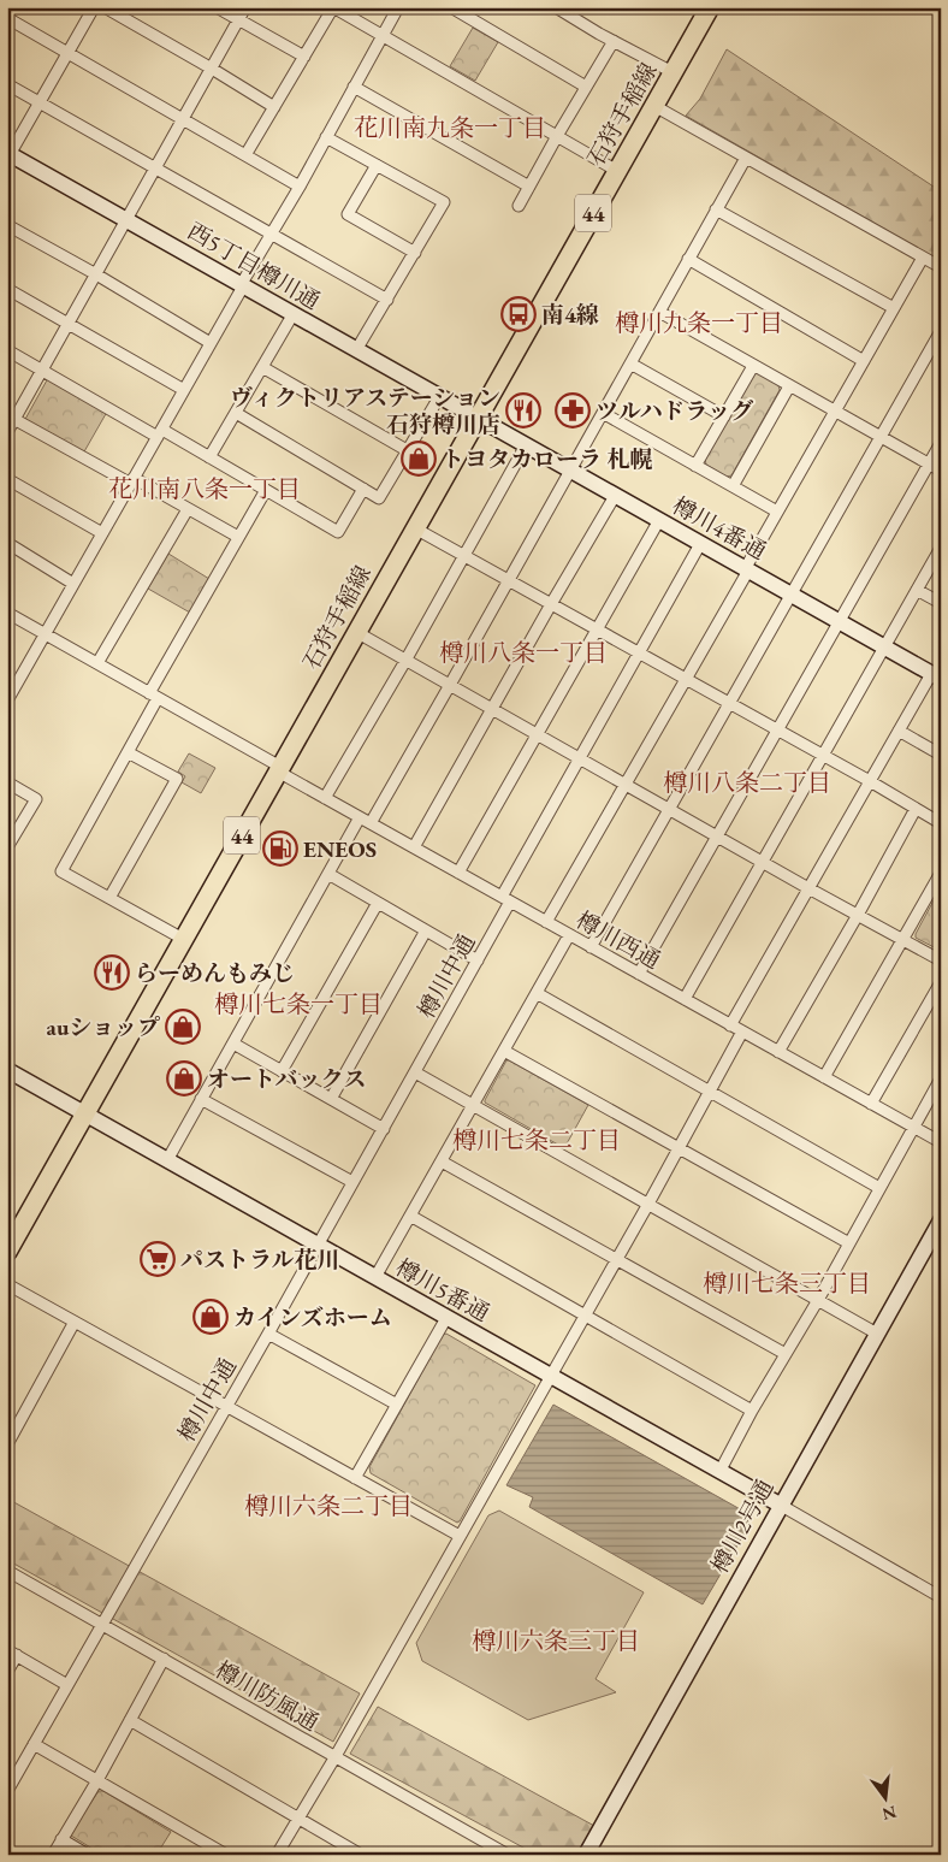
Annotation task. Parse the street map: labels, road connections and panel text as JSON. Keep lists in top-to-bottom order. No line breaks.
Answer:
{"streets":{"main road":["石狩手稲線","44"],"street":["西5丁目樽川通","樽川4番通","樽川西通","樽川中通","樽川5番通","樽川2号通","樽川防風通"]},"crossings":[["石狩手稲線","西5丁目樽川通"],["石狩手稲線","樽川4番通"],["石狩手稲線","樽川西通"],["石狩手稲線","樽川5番通"],["西5丁目樽川通","樽川4番通"],["樽川4番通","樽川中通"],["樽川西通","樽川中通"],["樽川中通","樽川5番通"],["樽川中通","樽川防風通"],["樽川5番通","樽川2号通"]],"districts":["花川南九条一丁目","樽川九条一丁目","花川南八条一丁目","樽川八条一丁目","樽川八条二丁目","樽川七条一丁目","樽川七条二丁目","樽川七条三丁目","樽川六条二丁目","樽川六条三丁目"],"places":{"bus stop":["南4線"],"restaurant":["ヴィクトリアステーション 石狩樽川店","らーめんもみじ"],"pharmacy":["ツルハドラッグ"],"shop":["トヨタカローラ 札幌","auショップ","オートバックス","カインズホーム"],"fuel station":["ENEOS"],"supermarket":["パストラル花川"]},"north":"bottom"}
